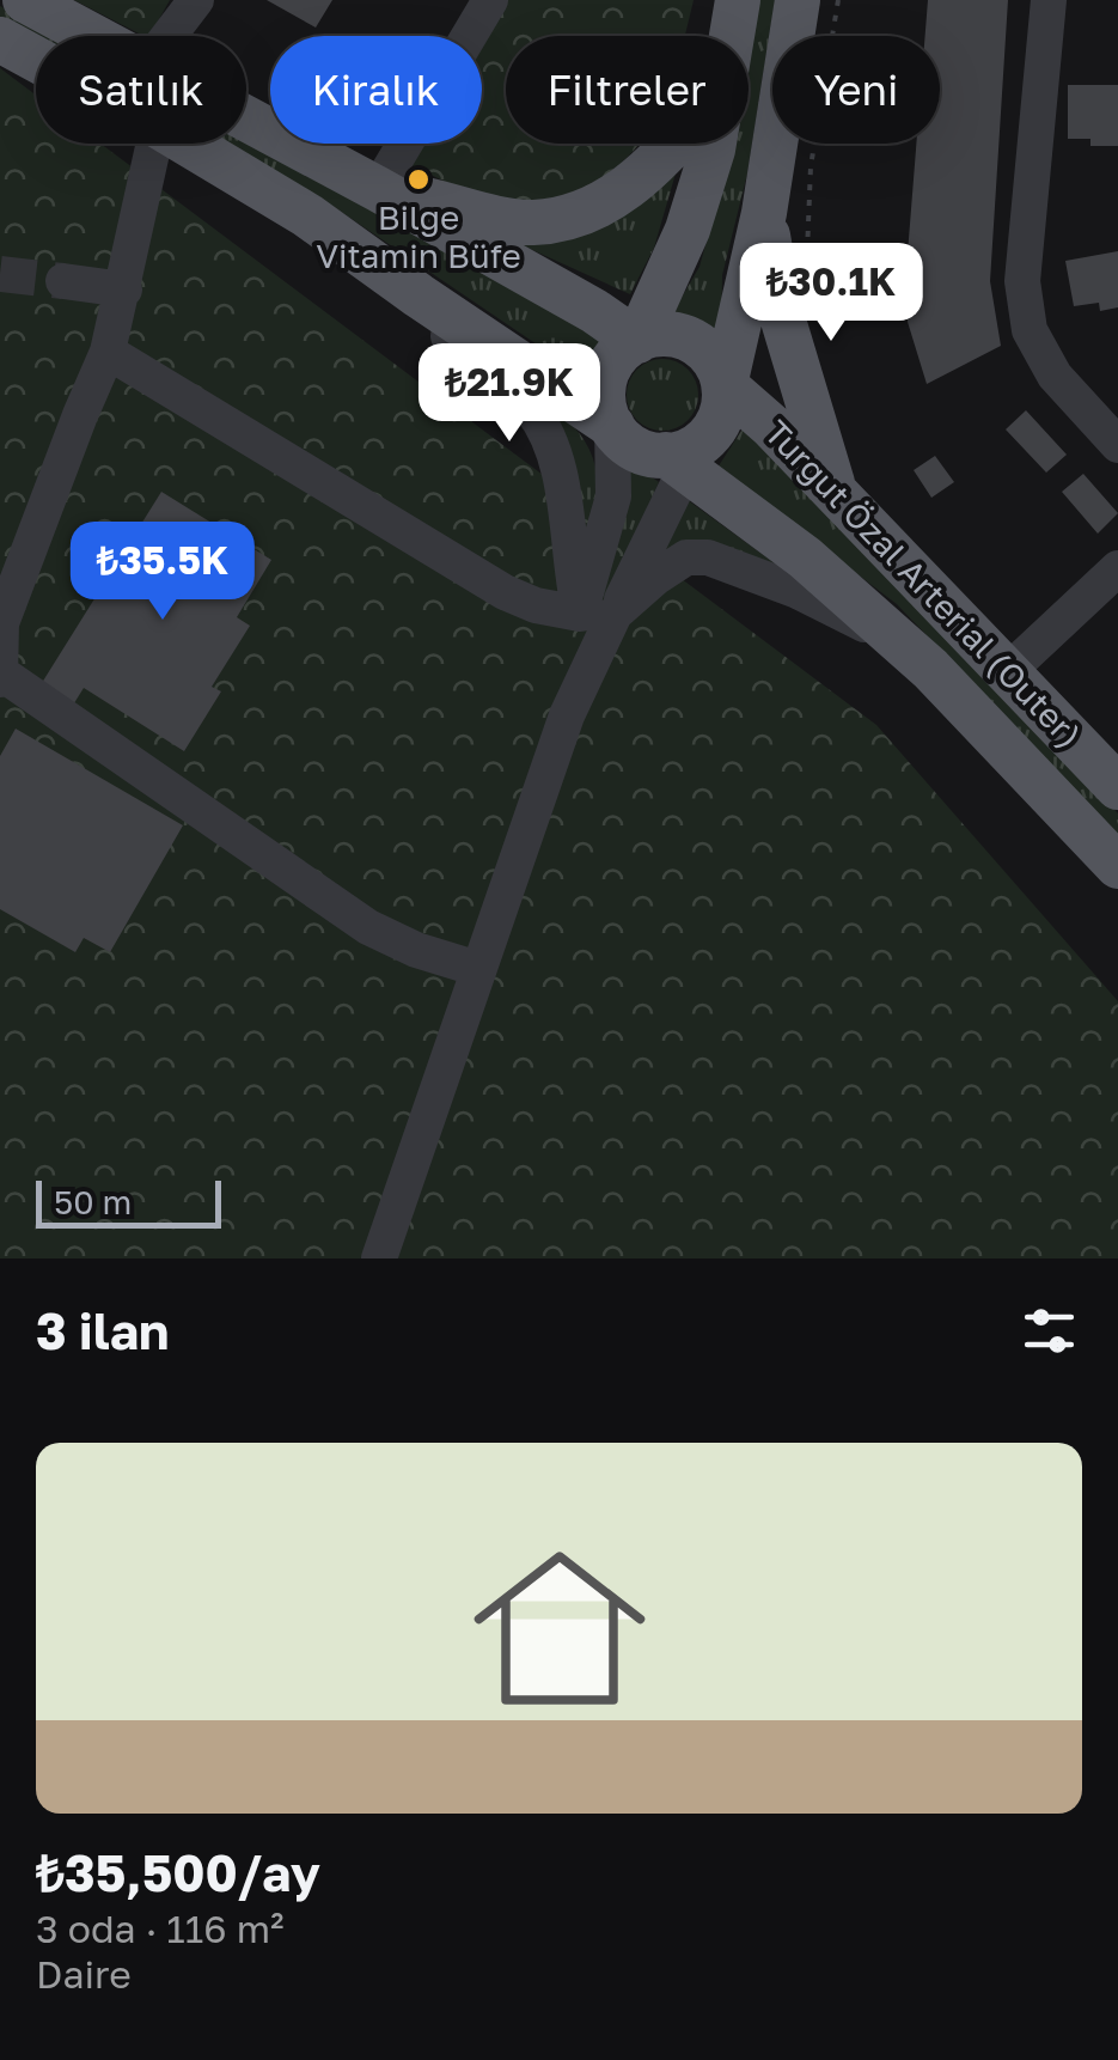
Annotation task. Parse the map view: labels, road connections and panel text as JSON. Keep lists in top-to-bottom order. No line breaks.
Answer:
{"streets":{"main road":["Turgut Özal Arterial (Outer)"]},"places":["Bilge Vitamin Büfe"],"scale_bar":"50 m","page":{"chip":["Satılık","Kiralık","Filtreler","Yeni"],"price":["₺30.1K","₺21.9K","₺35.5K"],"scale":"50 m","heading":"3 ilan","list":[{"name":"₺35,500/ay","note":"3 oda · 116 m² · Daire"}]}}
